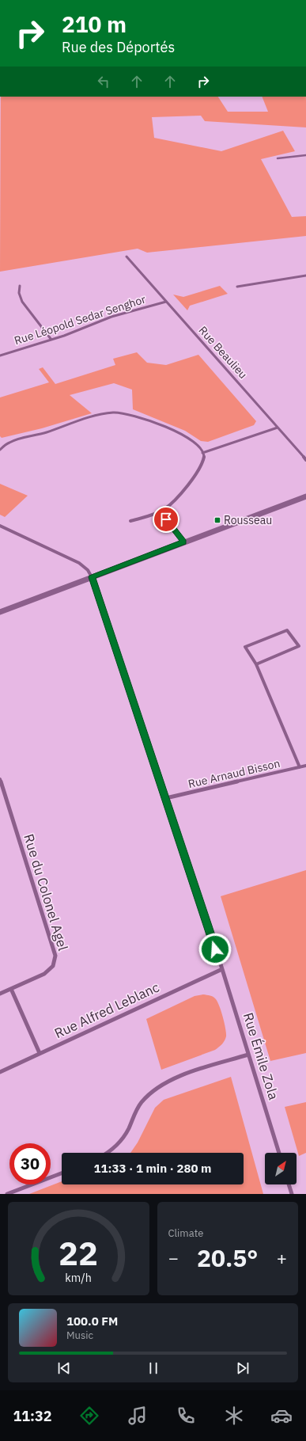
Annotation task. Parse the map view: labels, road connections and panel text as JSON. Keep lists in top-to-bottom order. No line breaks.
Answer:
{"streets":{"street":["Rue Léopold Sedar Senghor","Rue Beaulieu","Rue Arnaud Bisson","Rue du Colonel Agel","Rue Alfred Leblanc","Rue Émile Zola"]},"crossings":[["Rue Léopold Sedar Senghor","Rue Beaulieu"],["Rue Arnaud Bisson","Rue Émile Zola"],["Rue Alfred Leblanc","Rue Émile Zola"]],"places":{"transit":["Rousseau"]},"north":"top right","page":{"turn":["210 m","Rue des Déportés"],"limit":"30","trip":"11:33 · 1 min · 280 m","tile":"Climate","heat":["−","20.5°","+"],"song":["100.0 FM","Music"],"tabs":"11:32","gauge":["22","km/h"]}}
